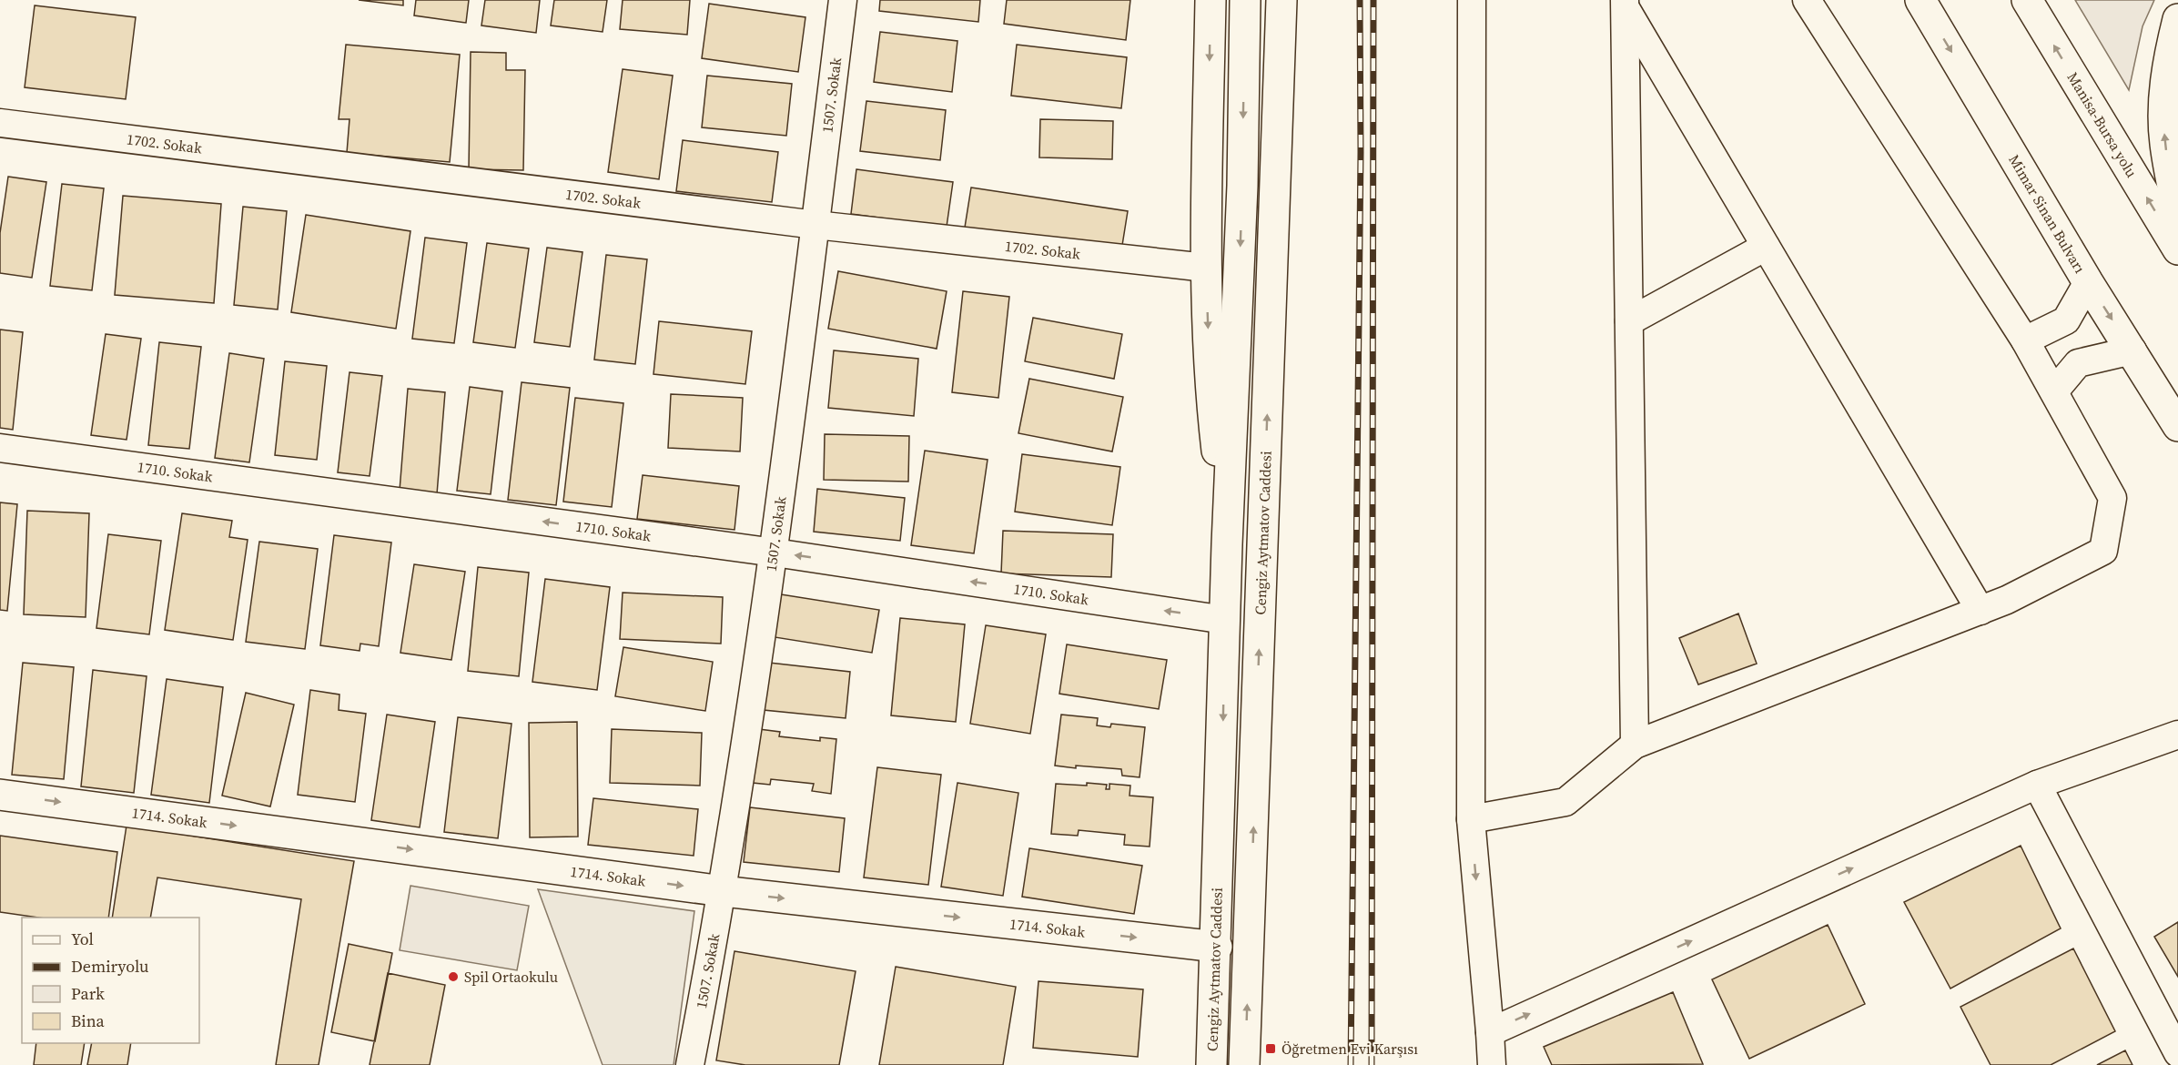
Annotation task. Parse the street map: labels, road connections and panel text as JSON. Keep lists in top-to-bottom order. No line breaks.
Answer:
{"streets":{"main road":["Manisa-Bursa yolu","Mimar Sinan Bulvarı","Cengiz Aytmatov Caddesi","1714. Sokak"],"street":["1507. Sokak","1702. Sokak","1710. Sokak"]},"crossings":[["1507. Sokak","1702. Sokak"],["1507. Sokak","1710. Sokak"],["1507. Sokak","1714. Sokak"],["1710. Sokak","Cengiz Aytmatov Caddesi"],["Cengiz Aytmatov Caddesi","1714. Sokak"]],"one_way":["Manisa-Bursa yolu","Mimar Sinan Bulvarı","1710. Sokak","1714. Sokak"],"places":{"other":["Spil Ortaokulu"],"transit":["Öğretmen Evi Karşısı"]},"legend":["Yol","Demiryolu","Park","Bina"]}
